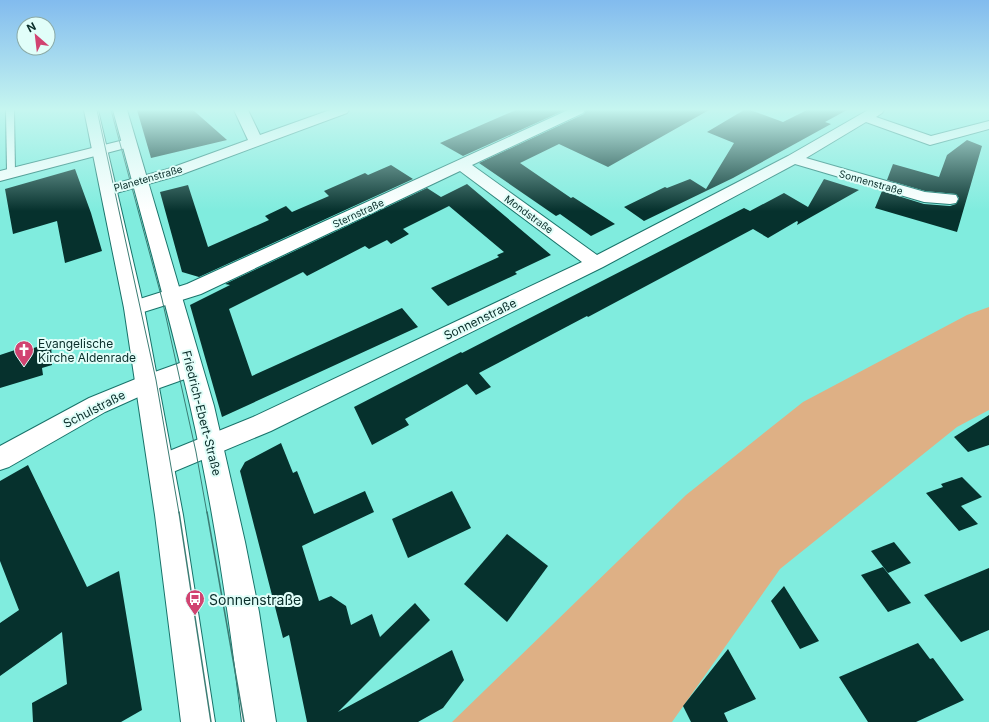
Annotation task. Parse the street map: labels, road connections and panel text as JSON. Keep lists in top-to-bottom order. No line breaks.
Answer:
{"streets":{"street":["Planetenstraße","Sonnenstraße","Sternstraße","Mondstraße","Schulstraße","Friedrich-Ebert-Straße"]},"crossings":[["Planetenstraße","Friedrich-Ebert-Straße"],["Sonnenstraße","Mondstraße"],["Sonnenstraße","Friedrich-Ebert-Straße"],["Sternstraße","Mondstraße"],["Sternstraße","Friedrich-Ebert-Straße"],["Schulstraße","Friedrich-Ebert-Straße"]],"places":{"church":["Evangelische Kirche Aldenrade"],"bus stop":["Sonnenstraße"]},"north":"top left"}
